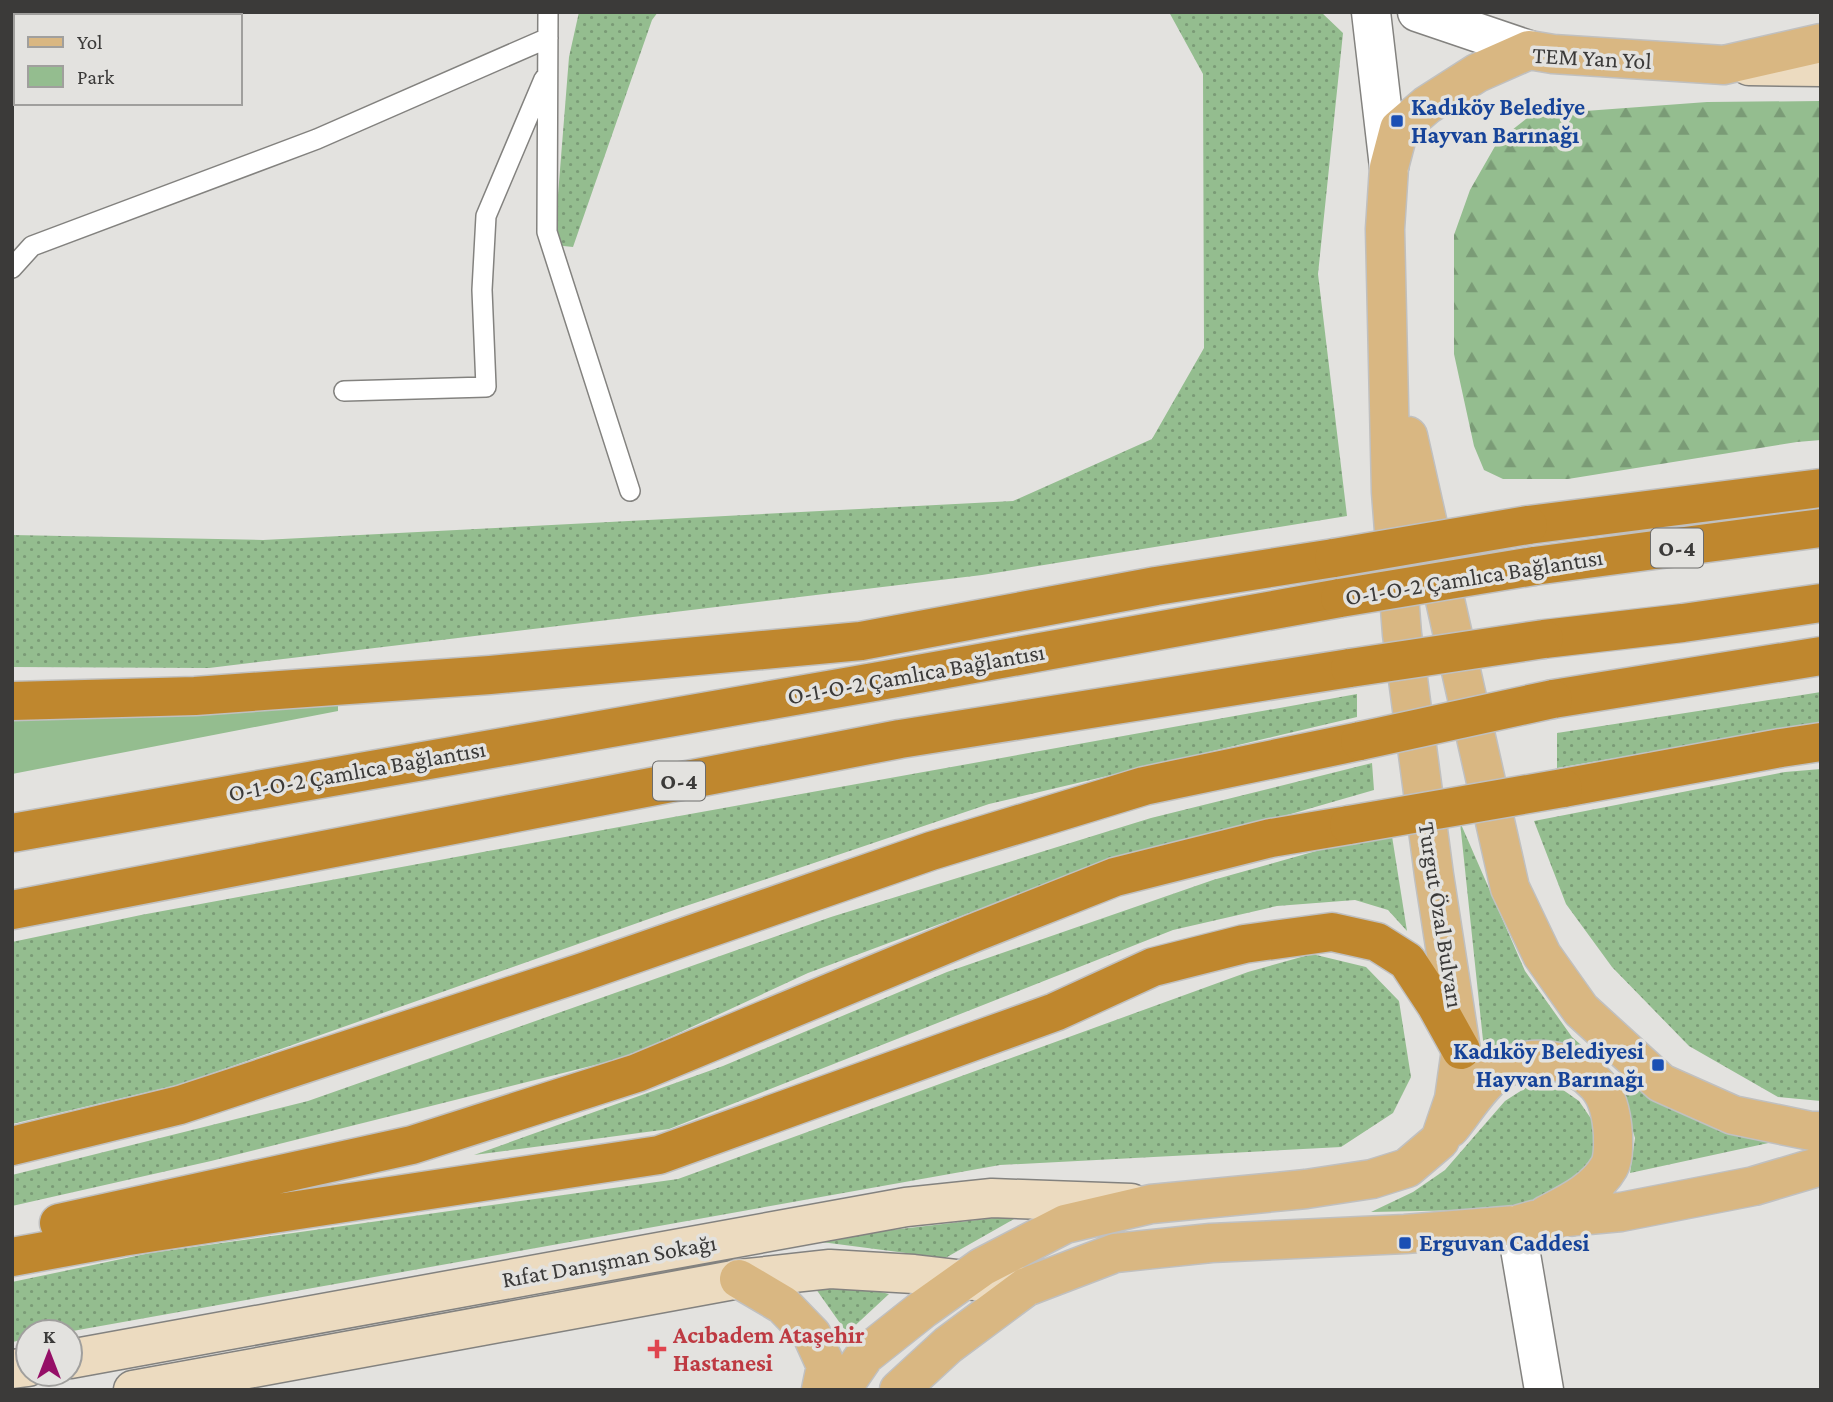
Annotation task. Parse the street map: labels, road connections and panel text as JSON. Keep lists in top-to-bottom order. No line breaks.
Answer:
{"streets":{"highway":["O-4","O-1-O-2 Çamlıca Bağlantısı"],"main road":["TEM Yan Yol","Turgut Özal Bulvarı"],"street":["Rıfat Danışman Sokağı"]},"crossings":[["TEM Yan Yol","Turgut Özal Bulvarı"]],"places":{"transit":["Kadıköy Belediye Hayvan Barınağı","Kadıköy Belediyesi Hayvan Barınağı","Erguvan Caddesi"],"health":["Acıbadem Ataşehir Hastanesi"]},"legend":["Yol","Park"],"north":"top"}
